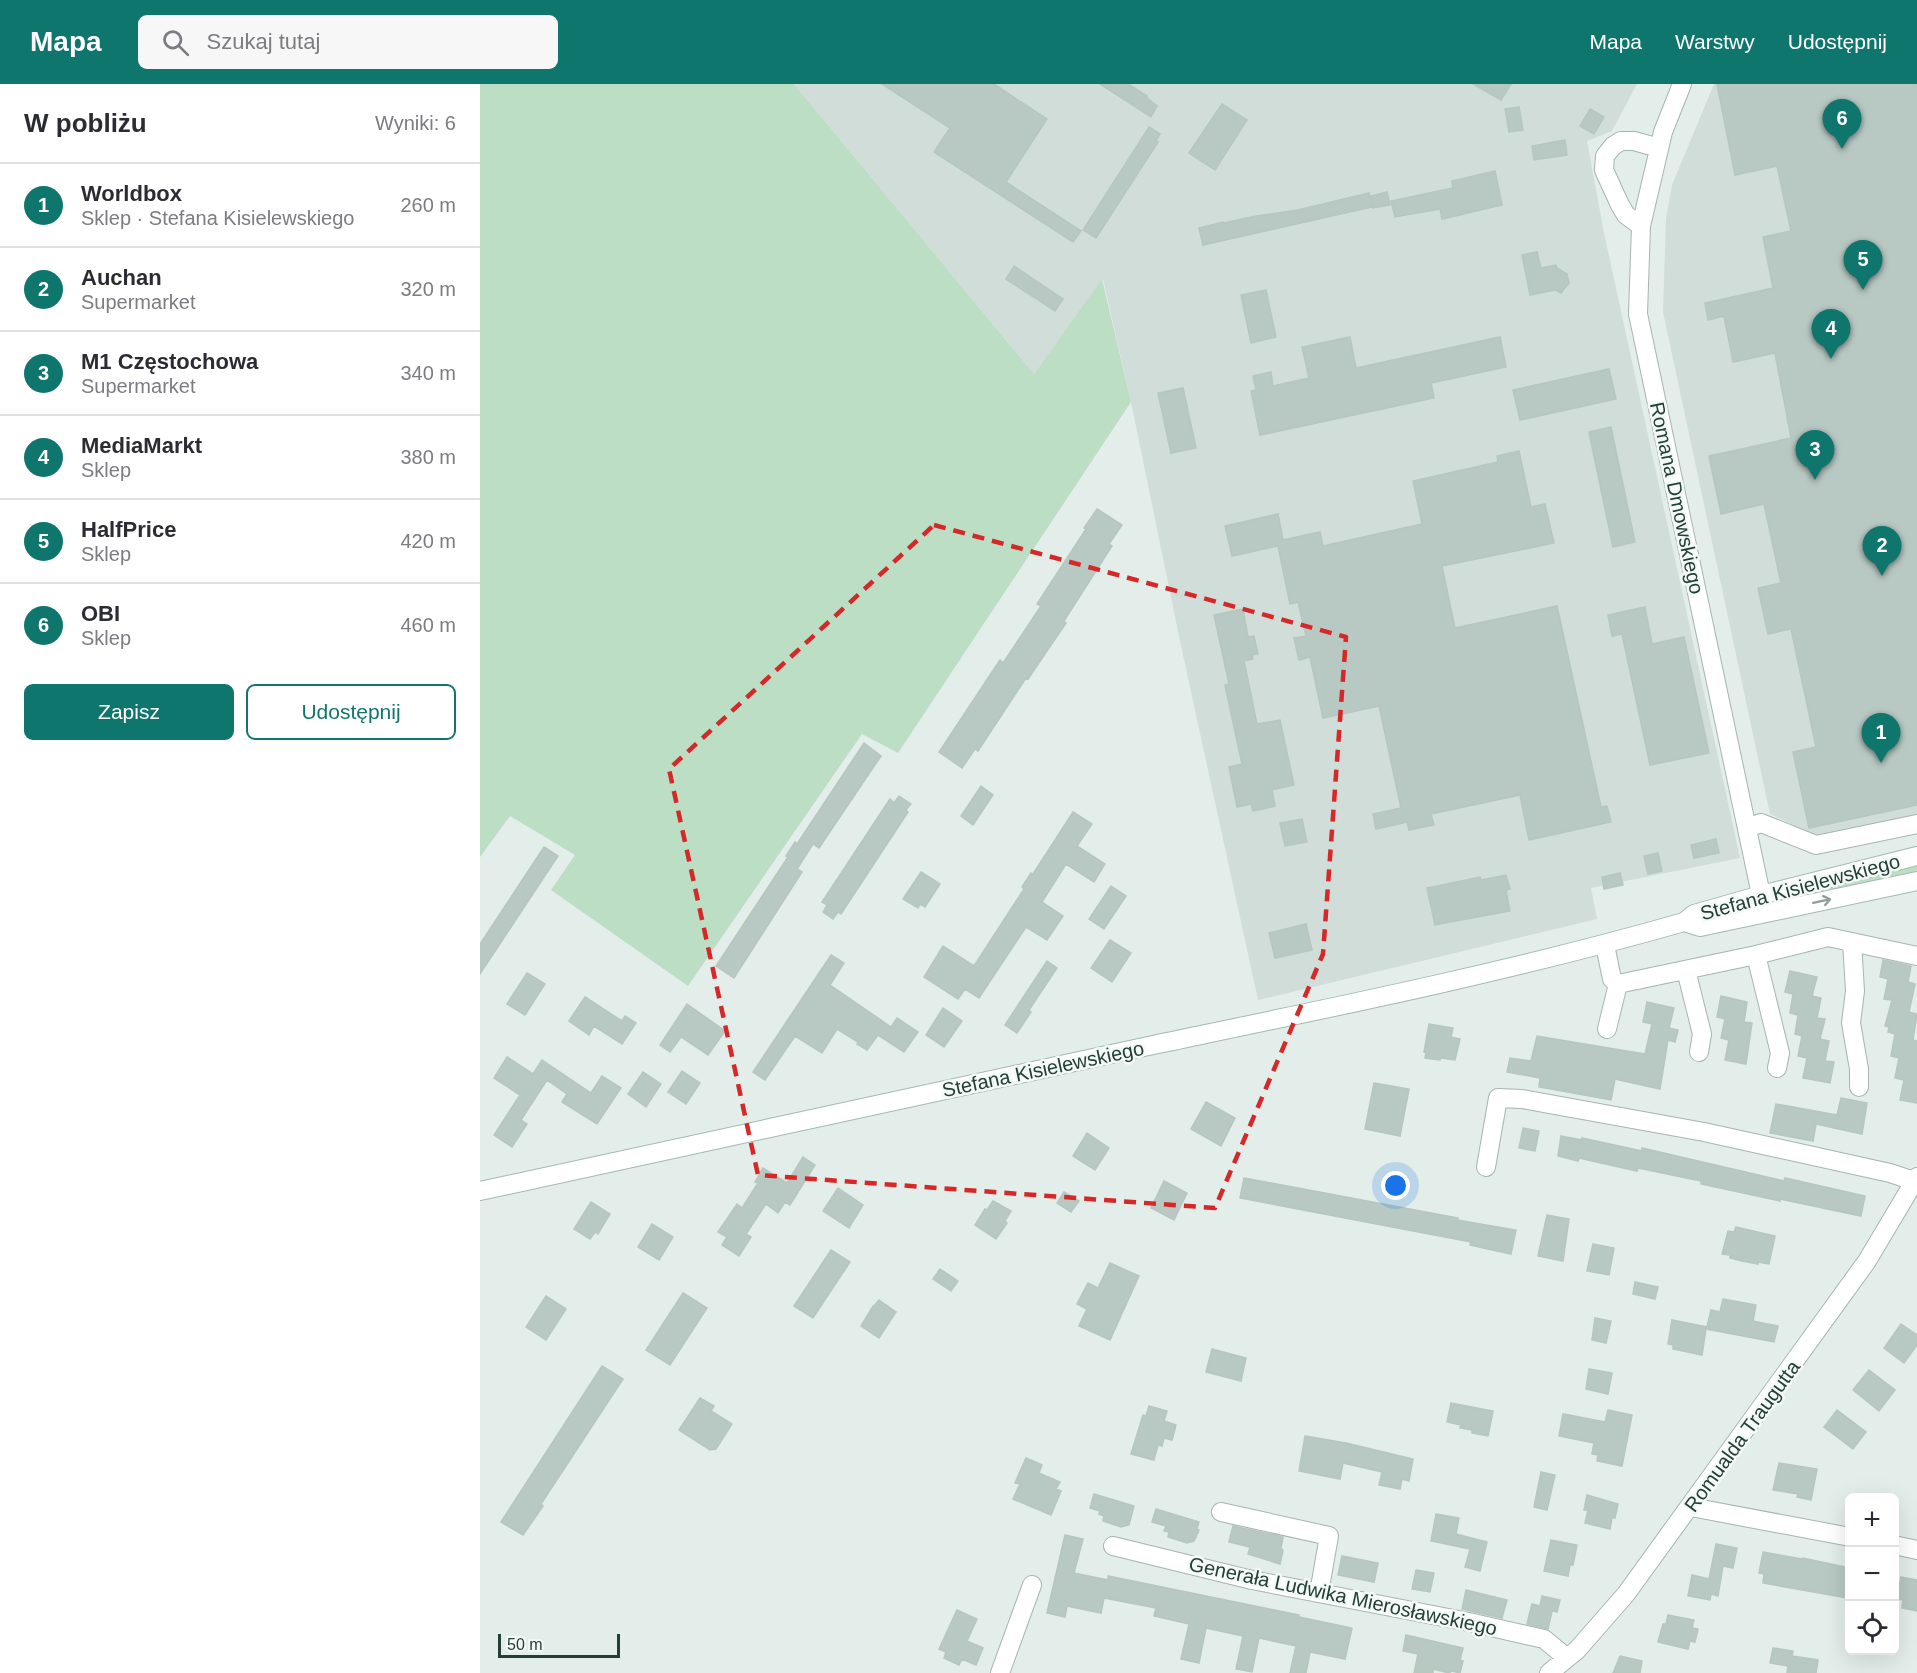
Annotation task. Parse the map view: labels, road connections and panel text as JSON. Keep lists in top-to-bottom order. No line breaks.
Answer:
{"streets":{"street":["Romana Dmowskiego","Stefana Kisielewskiego","Romualda Traugutta","Generała Ludwika Mierosławskiego"]},"crossings":[["Romana Dmowskiego","Stefana Kisielewskiego"],["Romualda Traugutta","Generała Ludwika Mierosławskiego"]],"scale_bar":"50 m","page":{"header":"Mapa","search":"Szukaj tutaj","nav":["Mapa","Warstwy","Udostępnij"],"heading":["W pobliżu","Wyniki: 6"],"pins":["6","5","4","3","2","1"],"list":[{"mark":"1","name":"Worldbox","note":"Sklep · Stefana Kisielewskiego","value":"260 m"},{"mark":"2","name":"Auchan","note":"Supermarket","value":"320 m"},{"mark":"3","name":"M1 Częstochowa","note":"Supermarket","value":"340 m"},{"mark":"4","name":"MediaMarkt","note":"Sklep","value":"380 m"},{"mark":"5","name":"HalfPrice","note":"Sklep","value":"420 m"},{"mark":"6","name":"OBI","note":"Sklep","value":"460 m"}],"buttons":["Zapisz","Udostępnij"],"map_buttons":["+","−"],"scale":"50 m"}}
